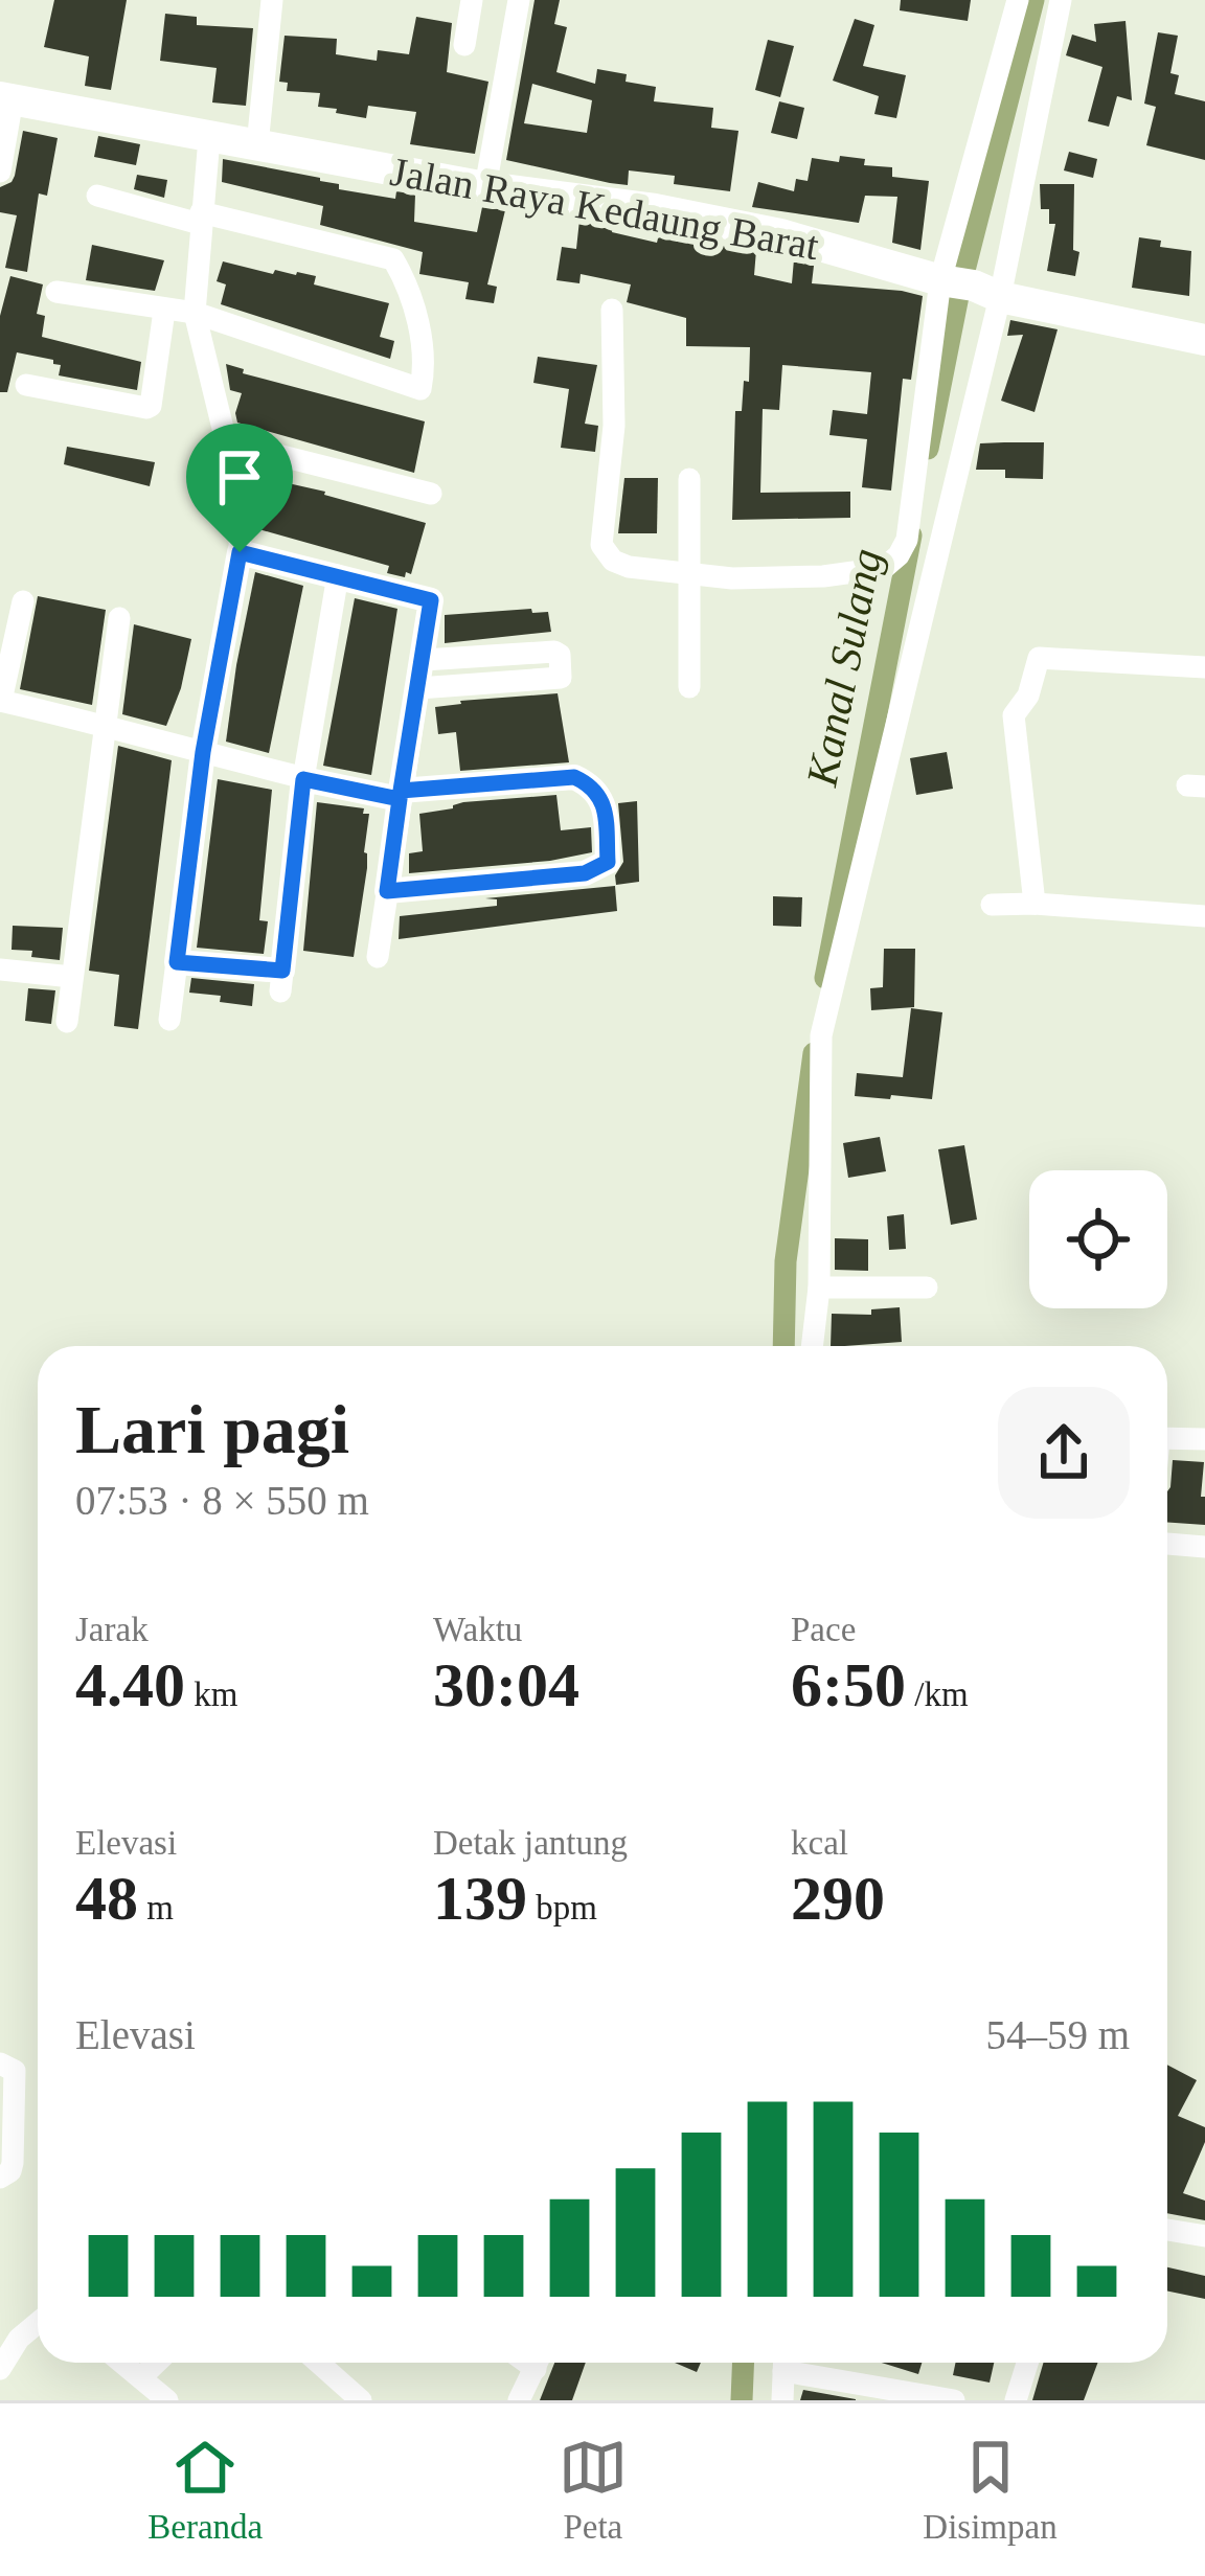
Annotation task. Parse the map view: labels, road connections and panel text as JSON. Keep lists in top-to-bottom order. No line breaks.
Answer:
{"streets":{"street":["Jalan Raya Kedaung Barat"]},"water":["Kanal Sulang"],"page":{"heading":["Lari pagi","07:53 · 8 × 550 m"],"stats":[["Jarak","4.40 km"],["Waktu","30:04"],["Pace","6:50 /km"],["Elevasi","48 m"],["Detak jantung","139 bpm"],["kcal","290"]],"chart":["Elevasi","54–59 m"],"tabs":["Beranda","Peta","Disimpan"]}}
